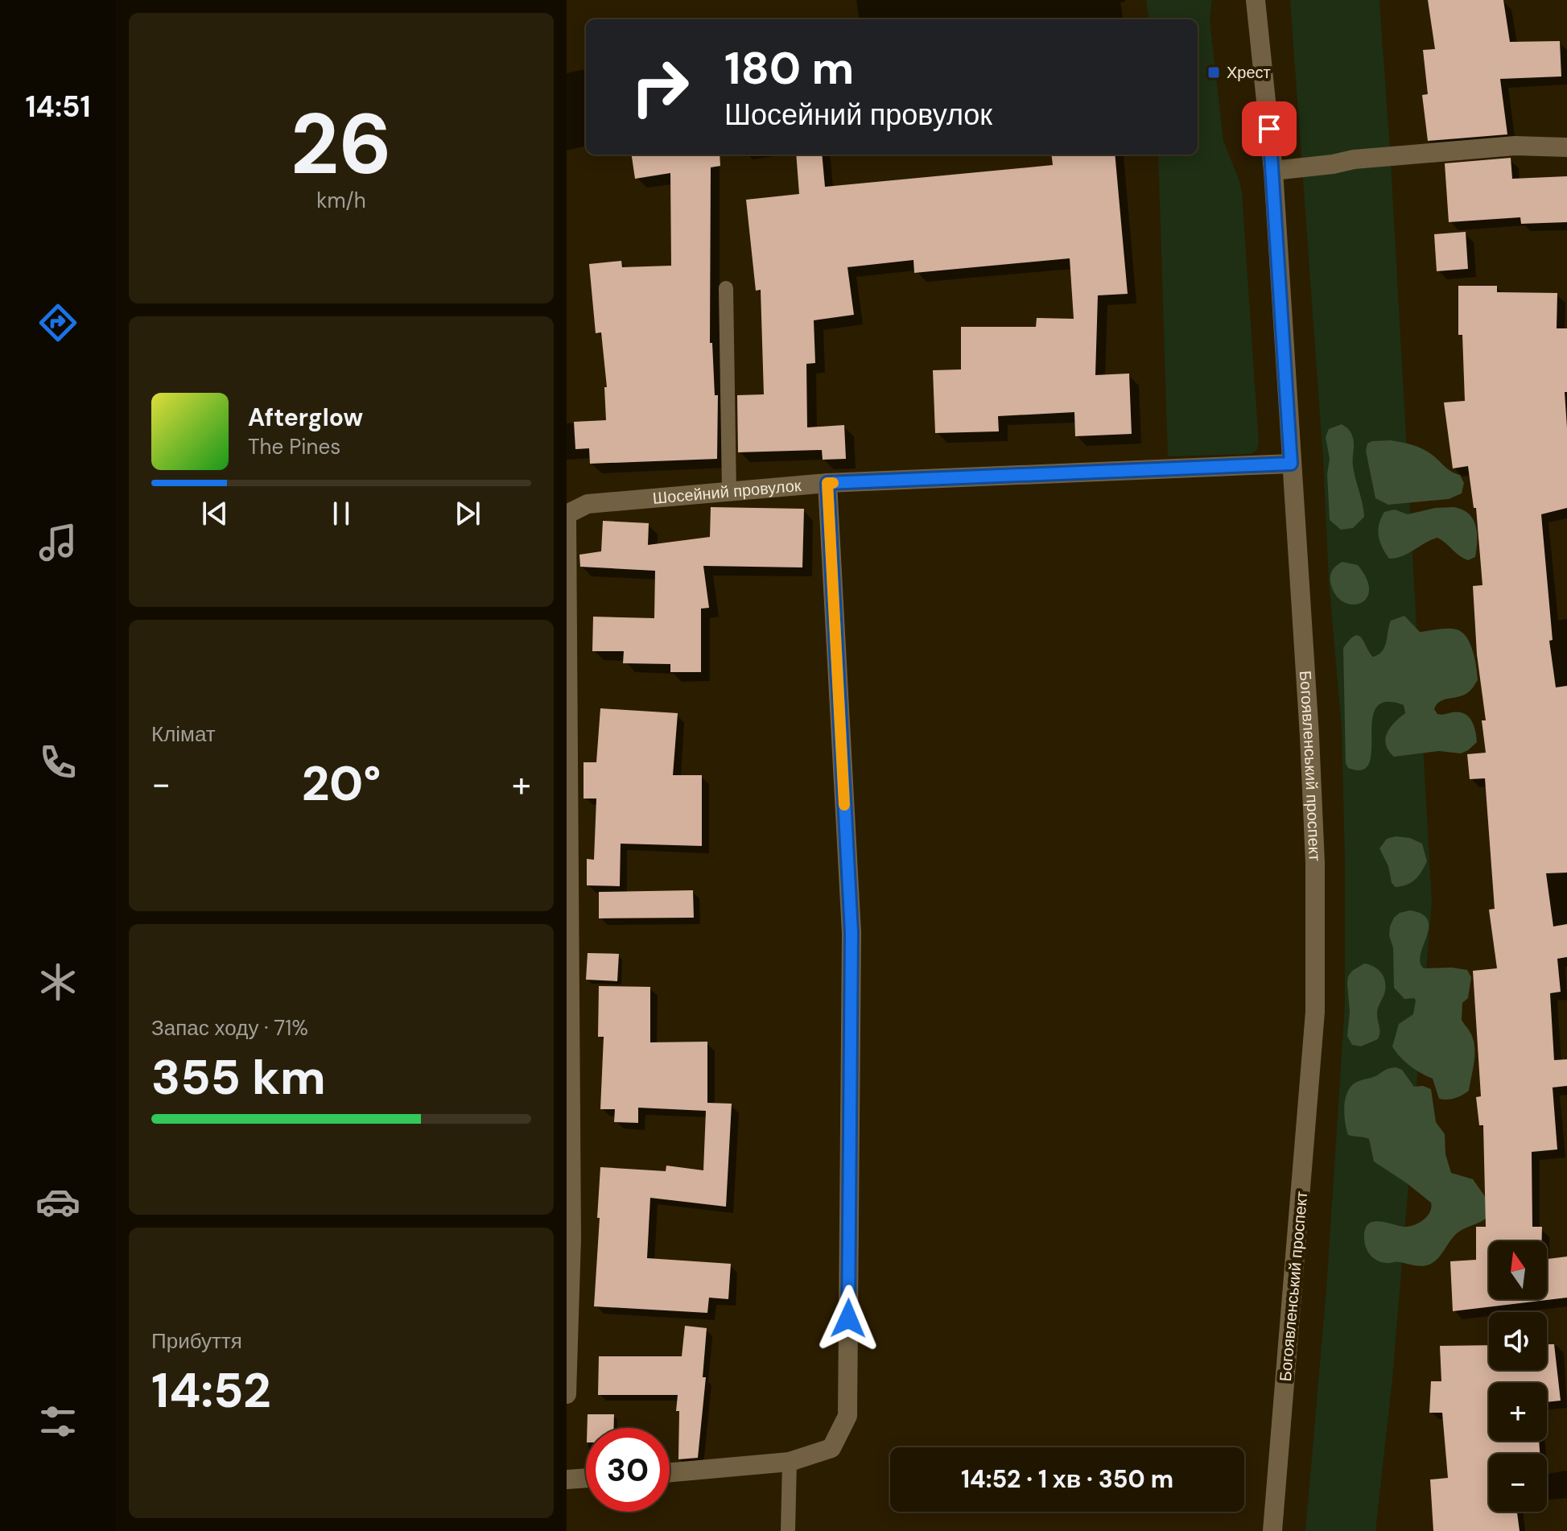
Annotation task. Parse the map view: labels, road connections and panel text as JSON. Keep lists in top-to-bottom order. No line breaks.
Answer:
{"streets":{"street":["Шосейний провулок","Богоявленський проспект"]},"crossings":[["Шосейний провулок","Богоявленський проспект"]],"places":{"transit":["Хрест"]},"north":"top","page":{"tabs":"14:51","tile":[["26","km/h"],"Клімат",["Запас ходу · 71%","355 km"],["Прибуття","14:52"]],"turn":["180 m","Шосейний провулок"],"song":["Afterglow","The Pines"],"heat":["−","20°","+"],"map_buttons":["+","−"],"limit":"30","trip":"14:52 · 1 хв · 350 m"}}
